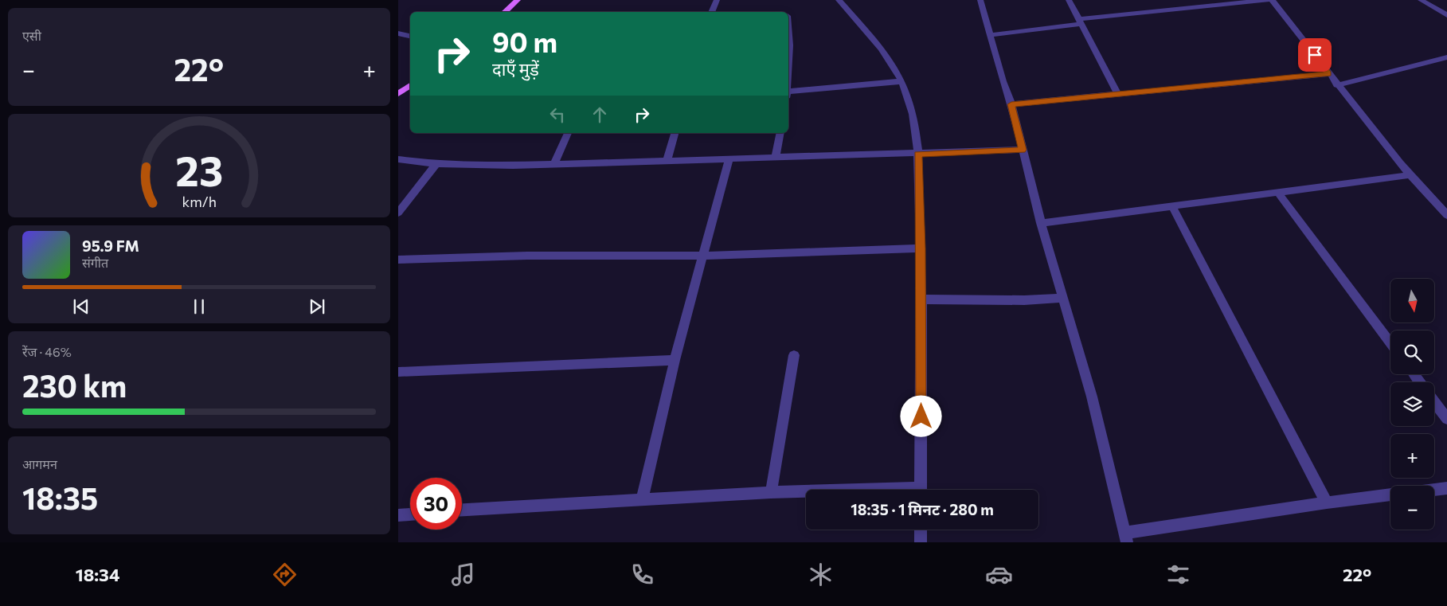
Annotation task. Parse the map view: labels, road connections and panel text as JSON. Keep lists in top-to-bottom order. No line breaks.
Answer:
{"north":"bottom","page":{"tile":["एसी",["रेंज · 46%","230 km"],["आगमन","18:35"]],"turn":["90 m","दाएँ मुड़ें"],"heat":["−","22°","+"],"song":["95.9 FM","संगीत"],"map_buttons":["+","−"],"limit":"30","trip":"18:35 · 1 मिनट · 280 m","tabs":["18:34","22°"],"gauge":["23","km/h"]}}
